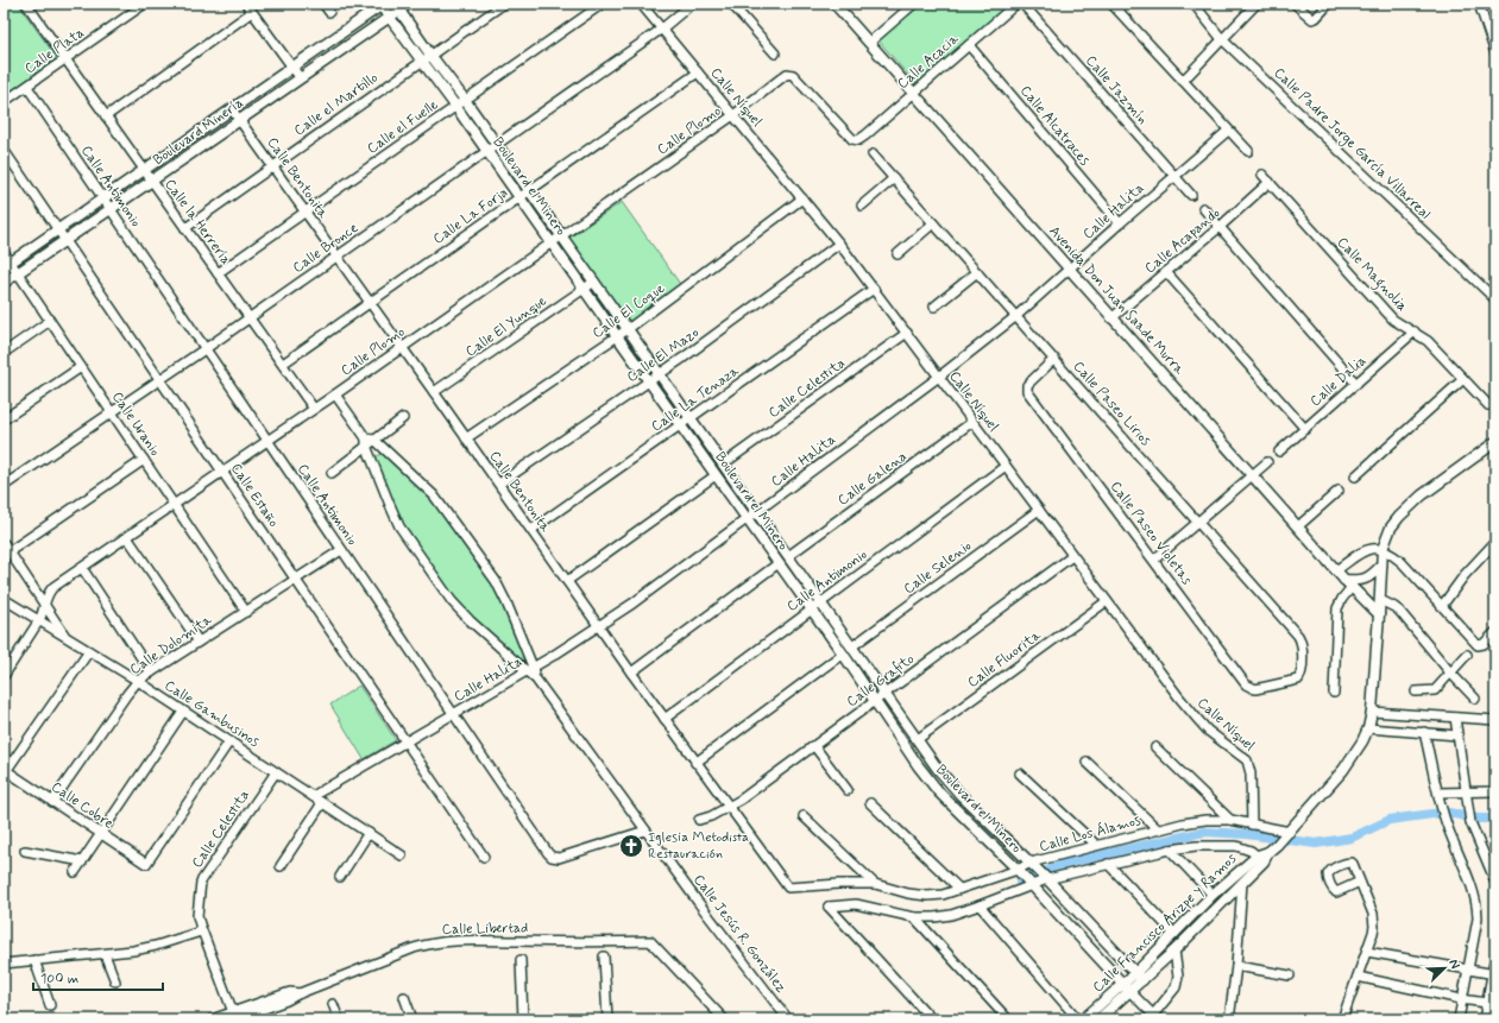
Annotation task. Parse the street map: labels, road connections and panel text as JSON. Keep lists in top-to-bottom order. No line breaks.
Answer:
{"streets":{"street":["Calle Plata","Calle Acacia","Calle Jazmín","Calle Níquel","Calle el Martillo","Calle Alcatraces","Calle el Fuelle","Calle Plomo","Boulevard Minería","Calle Padre Jorge García Villarreal","Calle Bentonita","Calle Antimonio","Boulevard el Minero","Calle Halita","Calle La Forja","Calle la Herrería","Calle Acapando","Calle Bronce","Calle Magnolia","Avenida Don Juan Saade Murra","Calle El Coque","Calle El Yunque","Calle El Mazo","Calle Dalia","Calle Celestita","Calle La Tenaza","Calle Paseo Lirios","Calle Uranio","Calle Galena","Calle Estaño","Calle Paseo Violetas","Calle Selenio","Calle Dolomita","Calle Fluorita","Calle Grafito","Calle Gambusinos","Calle Cobre","Calle Los Álamos","Calle Francisco Arizpe y Ramos","Calle Libertad","Calle Jesús R. González"]},"crossings":[["Calle Plata","Calle Antimonio"],["Calle Plata","Calle la Herrería"],["Calle Acacia","Calle Alcatraces"],["Calle Acacia","Calle Plomo"],["Calle Acacia","Avenida Don Juan Saade Murra"],["Calle Jazmín","Calle Halita"],["Calle Níquel","Calle Plomo"],["Calle Níquel","Calle Antimonio"],["Calle Níquel","Calle Halita"],["Calle Níquel","Calle La Forja"],["Calle Níquel","Calle Bronce"],["Calle Níquel","Calle El Coque"],["Calle Níquel","Calle El Mazo"],["Calle Níquel","Calle Celestita"],["Calle Níquel","Calle La Tenaza"],["Calle Níquel","Calle Galena"],["Calle Níquel","Calle Selenio"],["Calle Níquel","Calle Fluorita"],["Calle Níquel","Calle Grafito"],["Calle Níquel","Calle Los Álamos"],["Calle el Martillo","Calle Bentonita"],["Calle el Martillo","Boulevard el Minero"],["Calle el Martillo","Calle la Herrería"],["Calle Alcatraces","Calle Halita"],["Calle el Fuelle","Calle Bentonita"],["Calle el Fuelle","Boulevard el Minero"],["Calle el Fuelle","Calle la Herrería"],["Calle Plomo","Calle Bentonita"],["Calle Plomo","Calle Antimonio"],["Calle Plomo","Boulevard el Minero"],["Calle Plomo","Calle la Herrería"],["Calle Plomo","Calle Uranio"],["Calle Plomo","Calle Estaño"],["Calle Plomo","Calle Gambusinos"],["Calle Plomo","Calle Jesús R. González"],["Boulevard Minería","Calle Bentonita"],["Boulevard Minería","Calle Antimonio"],["Boulevard Minería","Boulevard el Minero"],["Boulevard Minería","Calle la Herrería"],["Boulevard Minería","Calle Uranio"],["Boulevard Minería","Calle Estaño"],["Calle Bentonita","Calle Antimonio"],["Calle Bentonita","Calle Halita"],["Calle Bentonita","Calle La Forja"],["Calle Bentonita","Calle Bronce"],["Calle Bentonita","Calle El Coque"],["Calle Bentonita","Calle El Yunque"],["Calle Bentonita","Calle El Mazo"],["Calle Bentonita","Calle La Tenaza"],["Calle Bentonita","Calle Grafito"],["Calle Bentonita","Calle Los Álamos"],["Calle Antimonio","Boulevard el Minero"],["Calle Antimonio","Calle Halita"],["Calle Antimonio","Calle Bronce"],["Calle Antimonio","Calle Dolomita"],["Calle Antimonio","Calle Jesús R. González"],["Boulevard el Minero","Calle Halita"],["Boulevard el Minero","Calle La Forja"],["Boulevard el Minero","Calle Bronce"],["Boulevard el Minero","Calle El Coque"],["Boulevard el Minero","Calle El Yunque"],["Boulevard el Minero","Calle El Mazo"],["Boulevard el Minero","Calle Celestita"],["Boulevard el Minero","Calle La Tenaza"],["Boulevard el Minero","Calle Galena"],["Boulevard el Minero","Calle Selenio"],["Boulevard el Minero","Calle Fluorita"],["Boulevard el Minero","Calle Grafito"],["Boulevard el Minero","Calle Los Álamos"],["Boulevard el Minero","Calle Francisco Arizpe y Ramos"],["Calle Halita","Avenida Don Juan Saade Murra"],["Calle Halita","Calle Paseo Lirios"],["Calle Halita","Calle Estaño"],["Calle Halita","Calle Gambusinos"],["Calle Halita","Calle Jesús R. González"],["Calle La Forja","Calle la Herrería"],["Calle la Herrería","Calle Bronce"],["Calle Acapando","Calle Magnolia"],["Calle Acapando","Avenida Don Juan Saade Murra"],["Calle Bronce","Calle Uranio"],["Calle Bronce","Calle Estaño"],["Calle Magnolia","Calle Dalia"],["Avenida Don Juan Saade Murra","Calle Francisco Arizpe y Ramos"],["Calle Celestita","Calle Gambusinos"],["Calle Celestita","Calle Libertad"],["Calle Paseo Lirios","Calle Paseo Violetas"],["Calle Uranio","Calle Dolomita"],["Calle Estaño","Calle Dolomita"],["Calle Dolomita","Calle Gambusinos"],["Calle Dolomita","Calle Cobre"],["Calle Gambusinos","Calle Cobre"],["Calle Los Álamos","Calle Francisco Arizpe y Ramos"]],"places":{"church":["Iglesia Metodista Restauración"]},"scale_bar":"100 m","north":"top right"}
